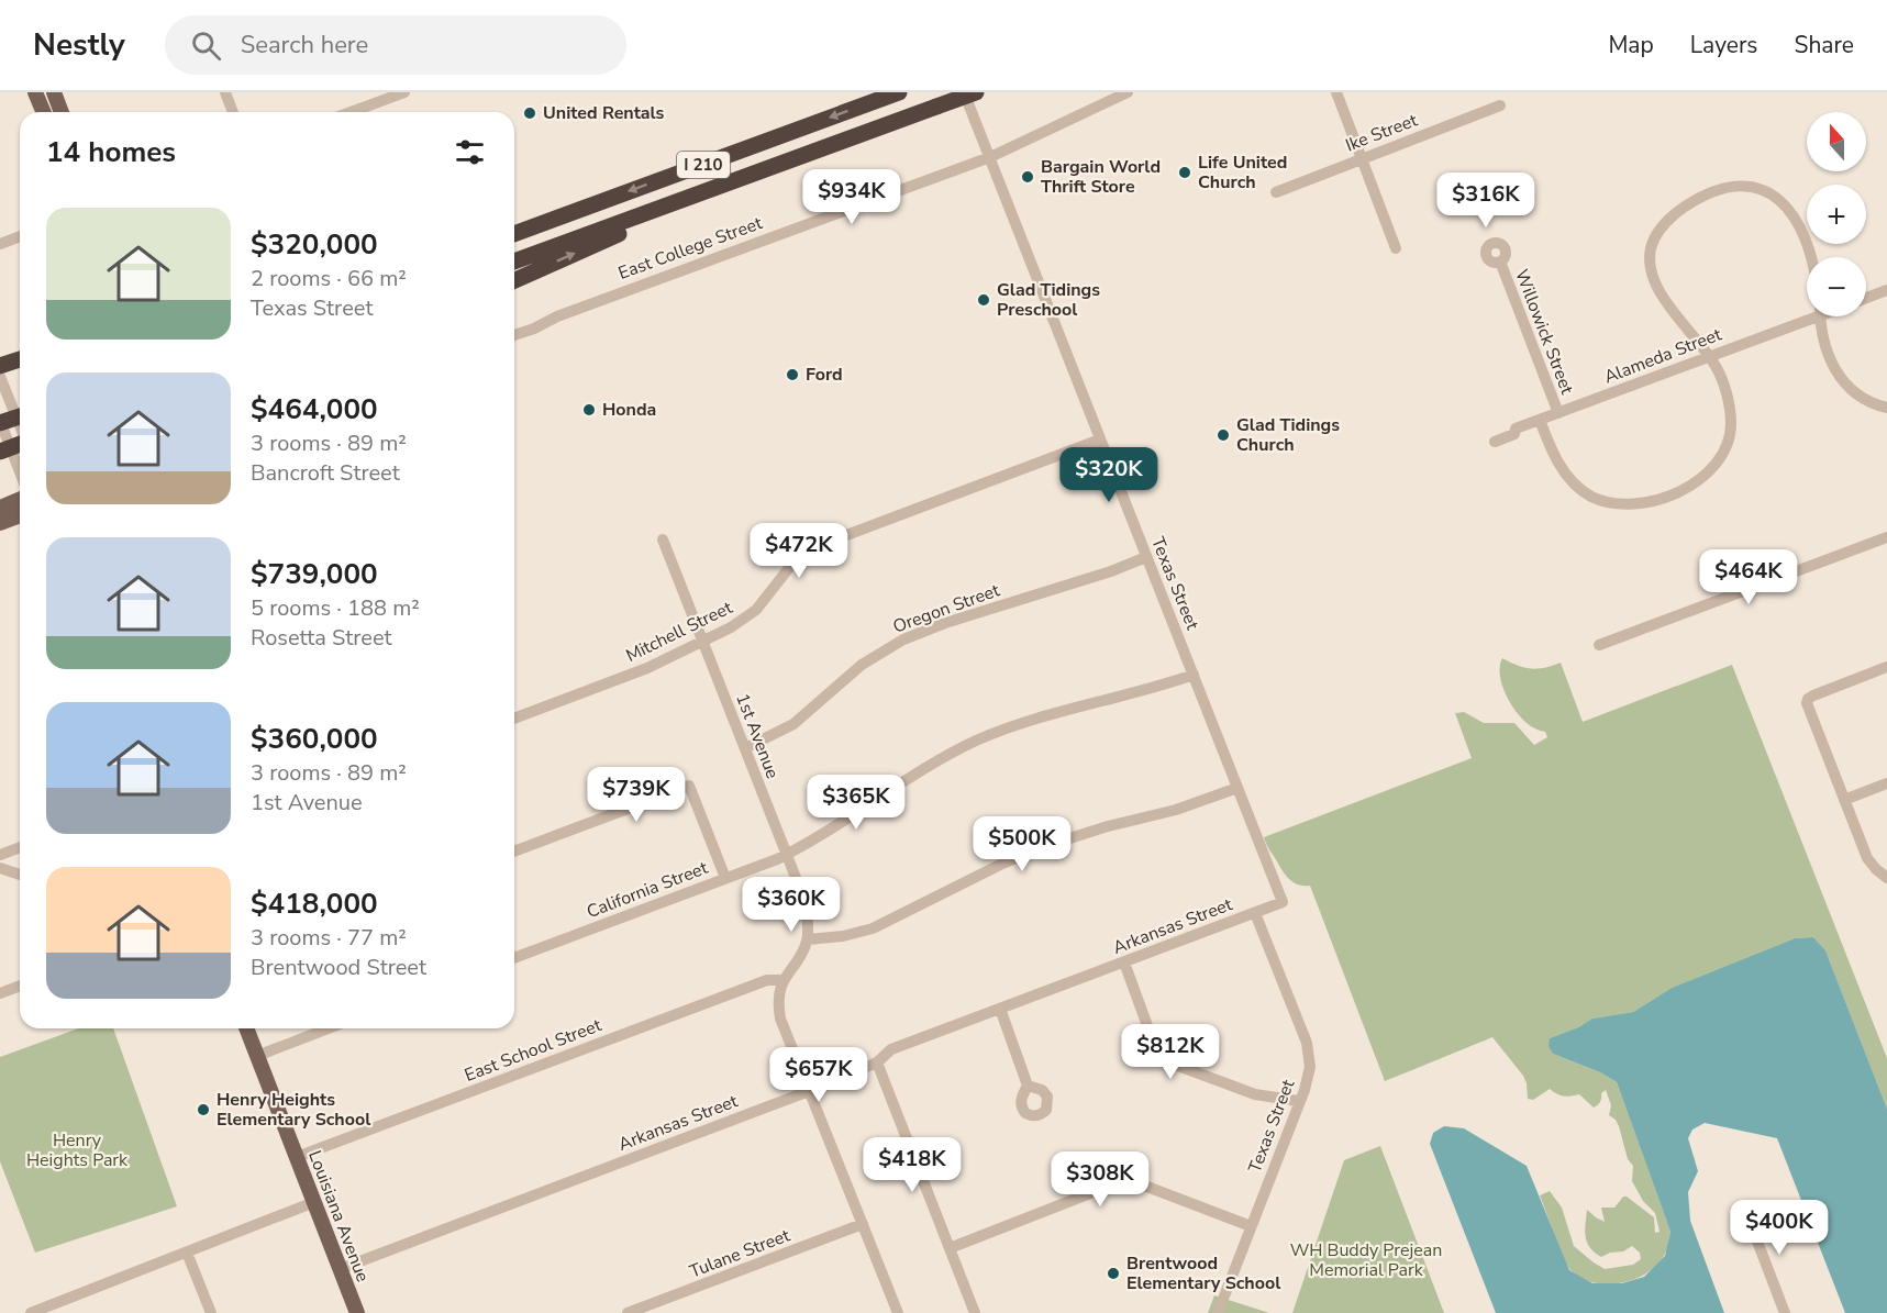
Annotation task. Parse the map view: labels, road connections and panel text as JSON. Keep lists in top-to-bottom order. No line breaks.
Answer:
{"streets":{"highway":["I 210"],"main road":["Louisiana Avenue"],"street":["Ike Street","East College Street","Willowick Street","Alameda Street","Texas Street","Oregon Street","Mitchell Street","1st Avenue","California Street","Arkansas Street","East School Street","Tulane Street"]},"crossings":[["East College Street","Texas Street"],["Willowick Street","Alameda Street"],["Texas Street","Oregon Street"],["Texas Street","Mitchell Street"],["Texas Street","California Street"],["Texas Street","Arkansas Street"],["Oregon Street","1st Avenue"],["Mitchell Street","1st Avenue"],["1st Avenue","California Street"],["Arkansas Street","Louisiana Avenue"],["East School Street","Louisiana Avenue"]],"parks":["Henry Heights Park","WH Buddy Prejean Memorial Park"],"places":["United Rentals","Life United Church","Bargain World Thrift Store","Glad Tidings Preschool","Ford","Honda","Glad Tidings Church","Henry Heights Elementary School","Brentwood Elementary School"],"north":"top","page":{"header":"Nestly","search":"Search here","nav":["Map","Layers","Share"],"map_buttons":["+","−"],"heading":"14 homes","price":["$934K","$316K","$320K","$472K","$464K","$739K","$365K","$500K","$360K","$812K","$657K","$418K","$308K","$400K"],"list":[{"name":"$320,000","note":"2 rooms · 66 m² · Texas Street"},{"name":"$464,000","note":"3 rooms · 89 m² · Bancroft Street"},{"name":"$739,000","note":"5 rooms · 188 m² · Rosetta Street"},{"name":"$360,000","note":"3 rooms · 89 m² · 1st Avenue"},{"name":"$418,000","note":"3 rooms · 77 m² · Brentwood Street"}]}}
